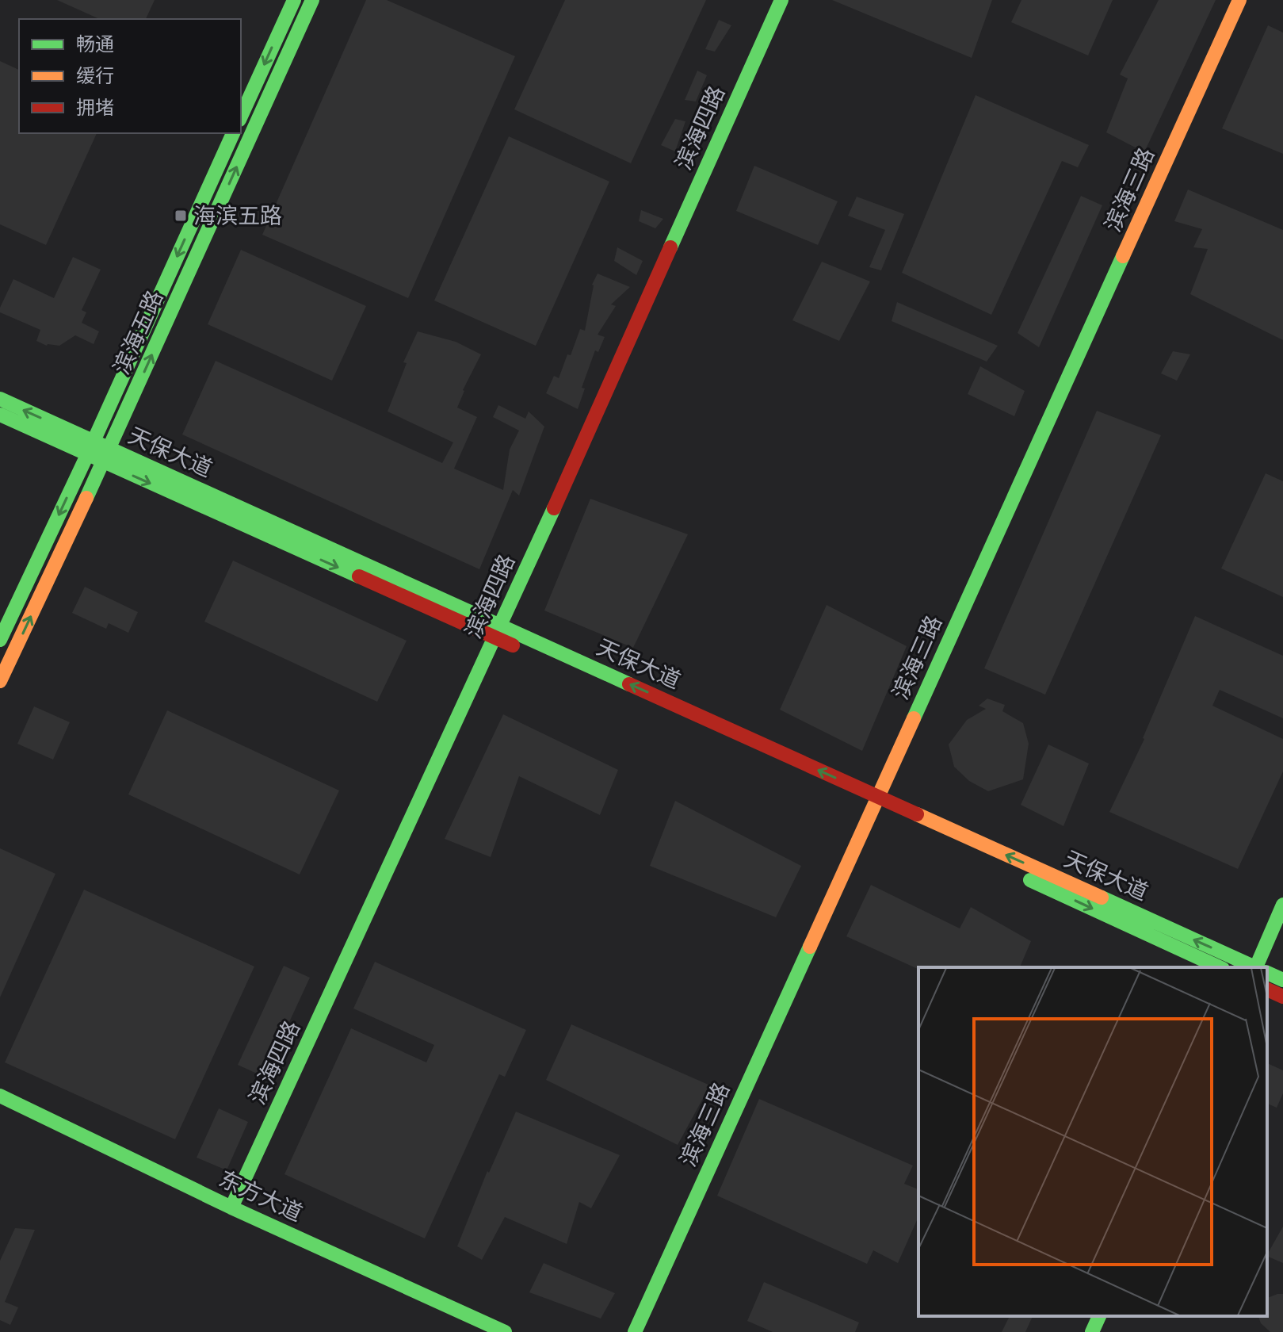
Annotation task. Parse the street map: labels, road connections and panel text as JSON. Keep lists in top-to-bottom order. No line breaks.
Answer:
{"streets":{"street":["滨海四路","滨海三路","滨海五路","天保大道","东方大道"]},"crossings":[["滨海四路","天保大道"],["滨海四路","东方大道"],["滨海三路","天保大道"],["滨海五路","天保大道"]],"places":{"transit":["海滨五路"]},"legend":["畅通","缓行","拥堵"]}
